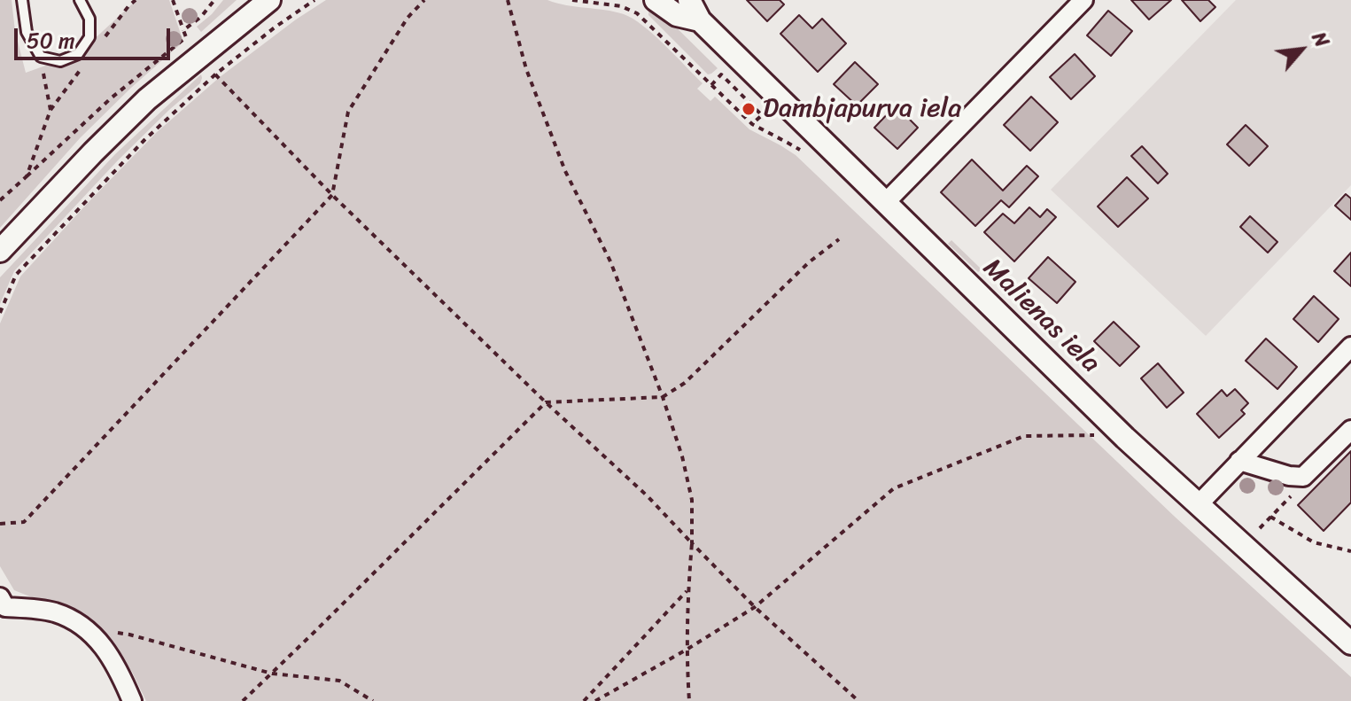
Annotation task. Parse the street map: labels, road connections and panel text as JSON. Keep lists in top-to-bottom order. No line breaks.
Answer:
{"streets":{"street":["Malienas iela"]},"places":["Dambjapurva iela"],"scale_bar":"50 m","north":"top right"}
